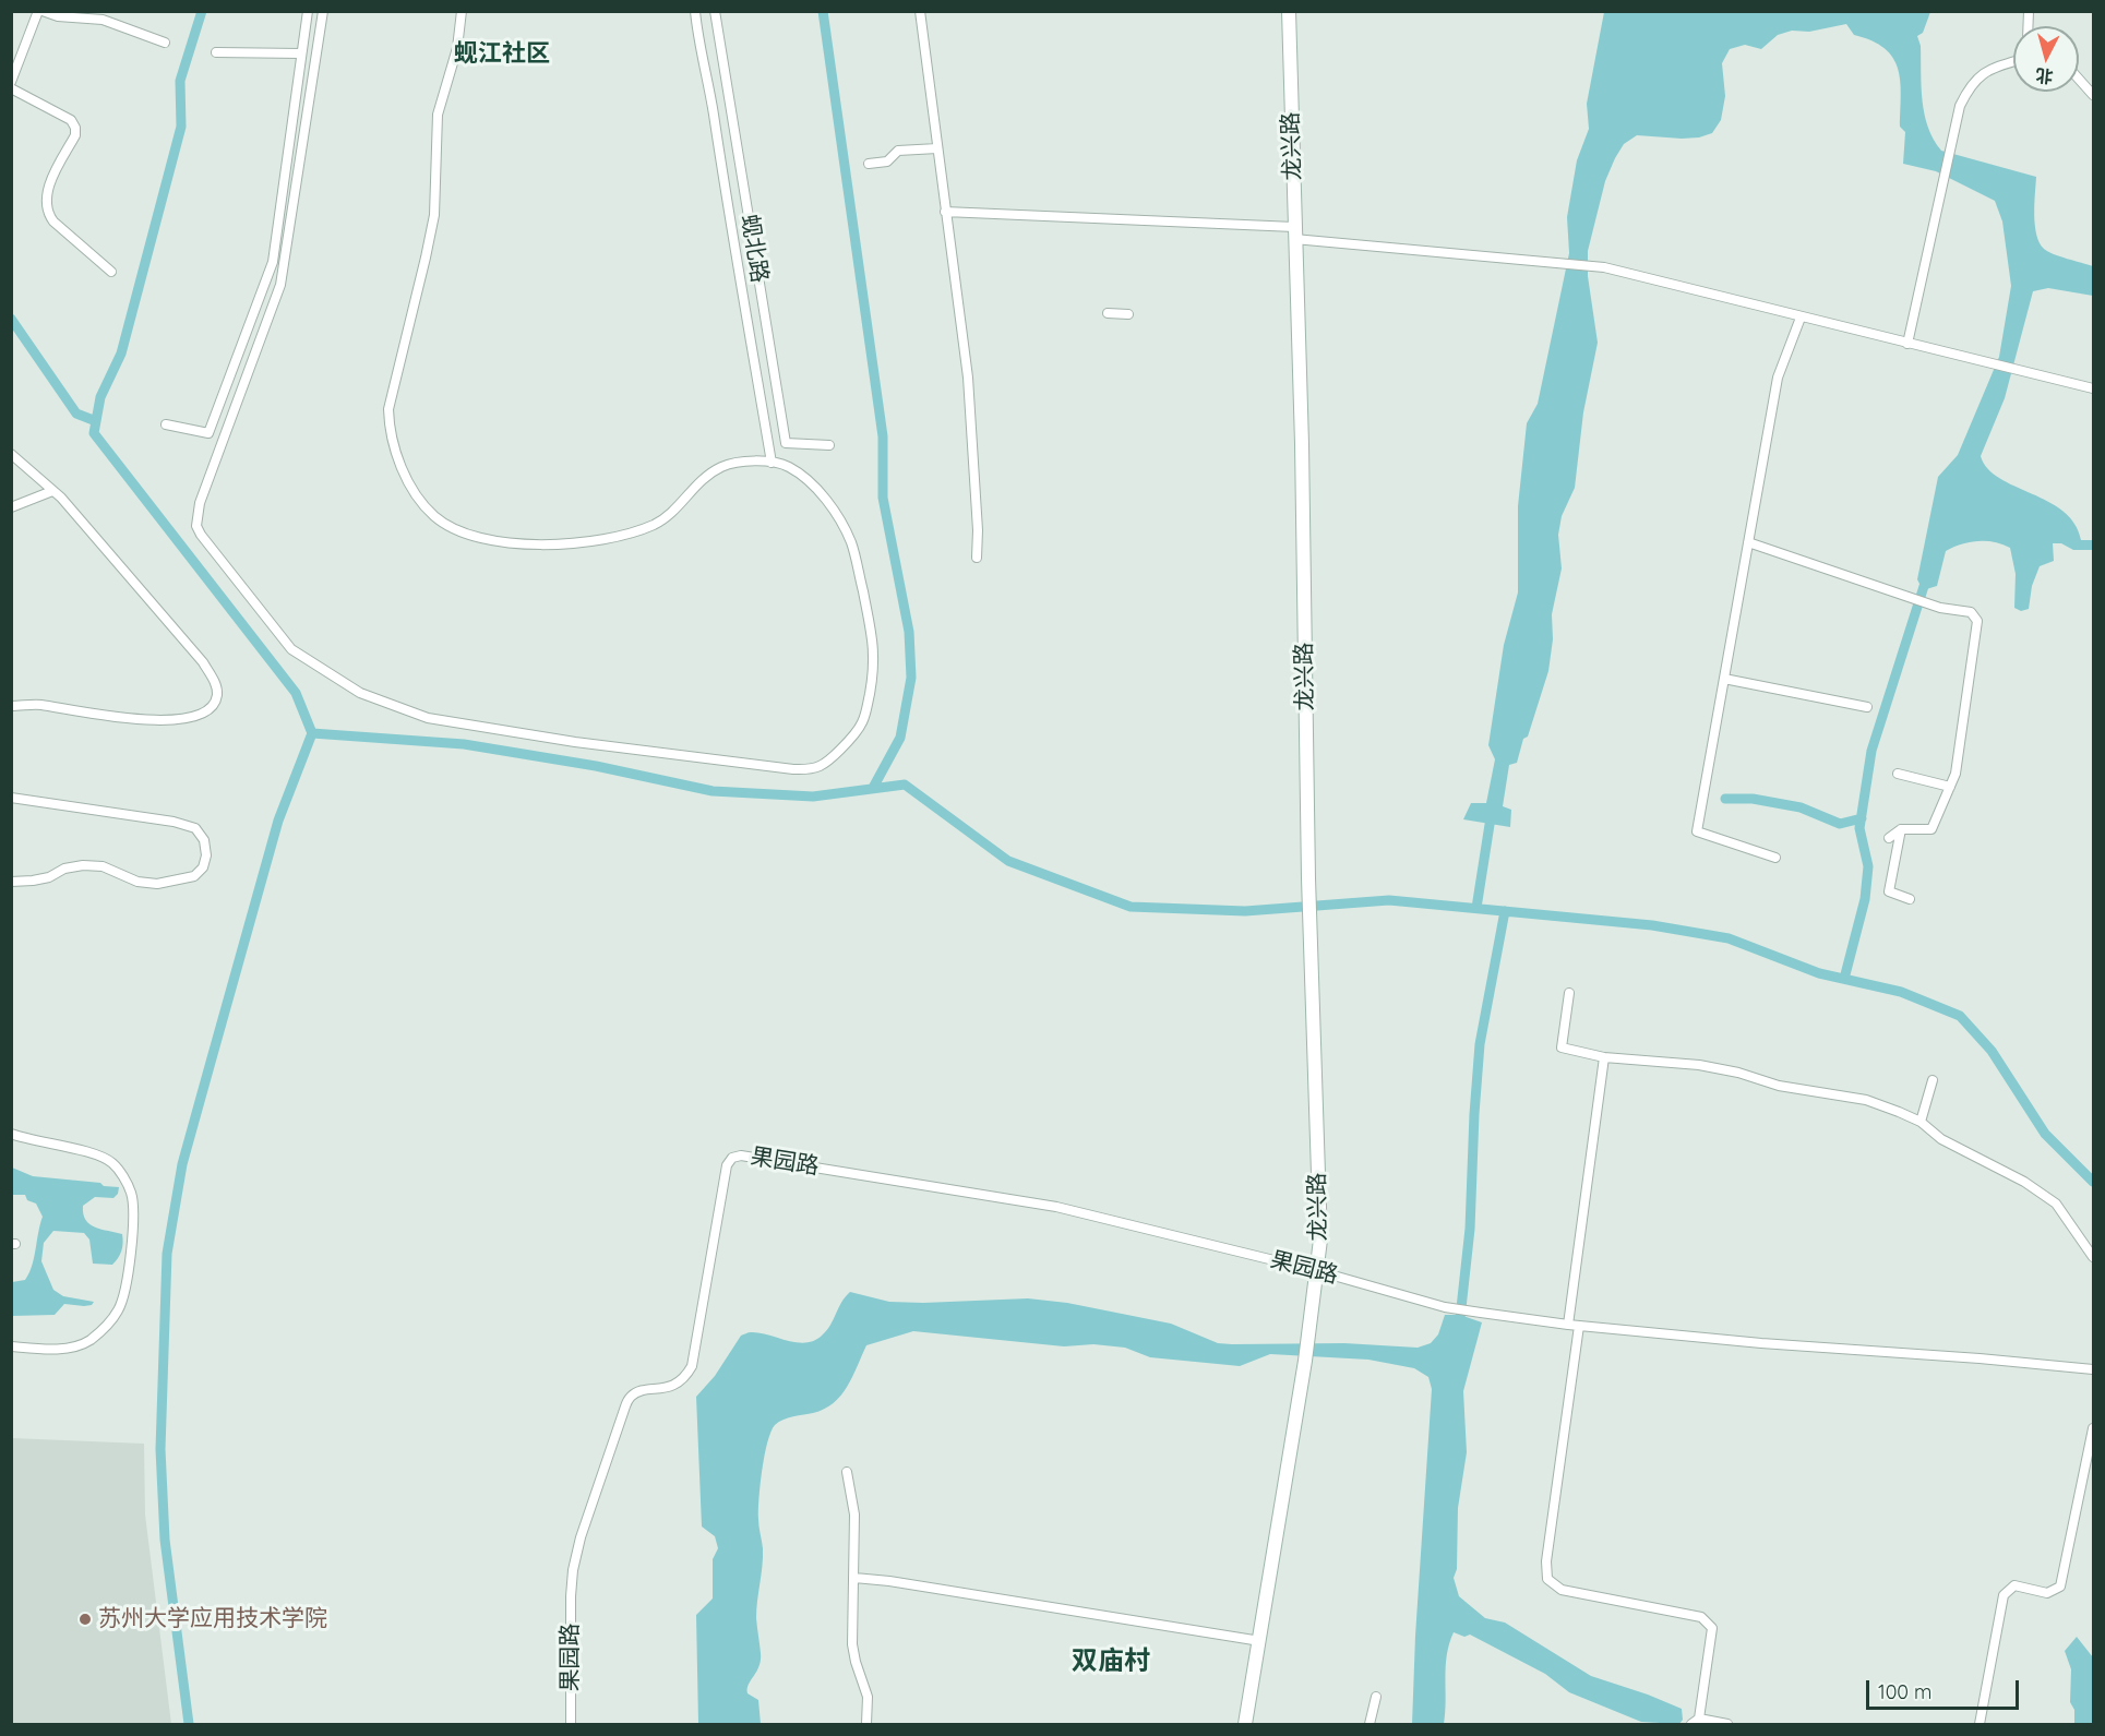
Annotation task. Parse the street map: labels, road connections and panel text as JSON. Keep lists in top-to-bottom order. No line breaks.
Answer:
{"streets":{"street":["龙兴路","蚬北路","果园路"]},"crossings":[["龙兴路","果园路"]],"districts":["蚬江社区","双庙村"],"places":["苏州大学应用技术学院"],"scale_bar":"100 m","north":"bottom"}
